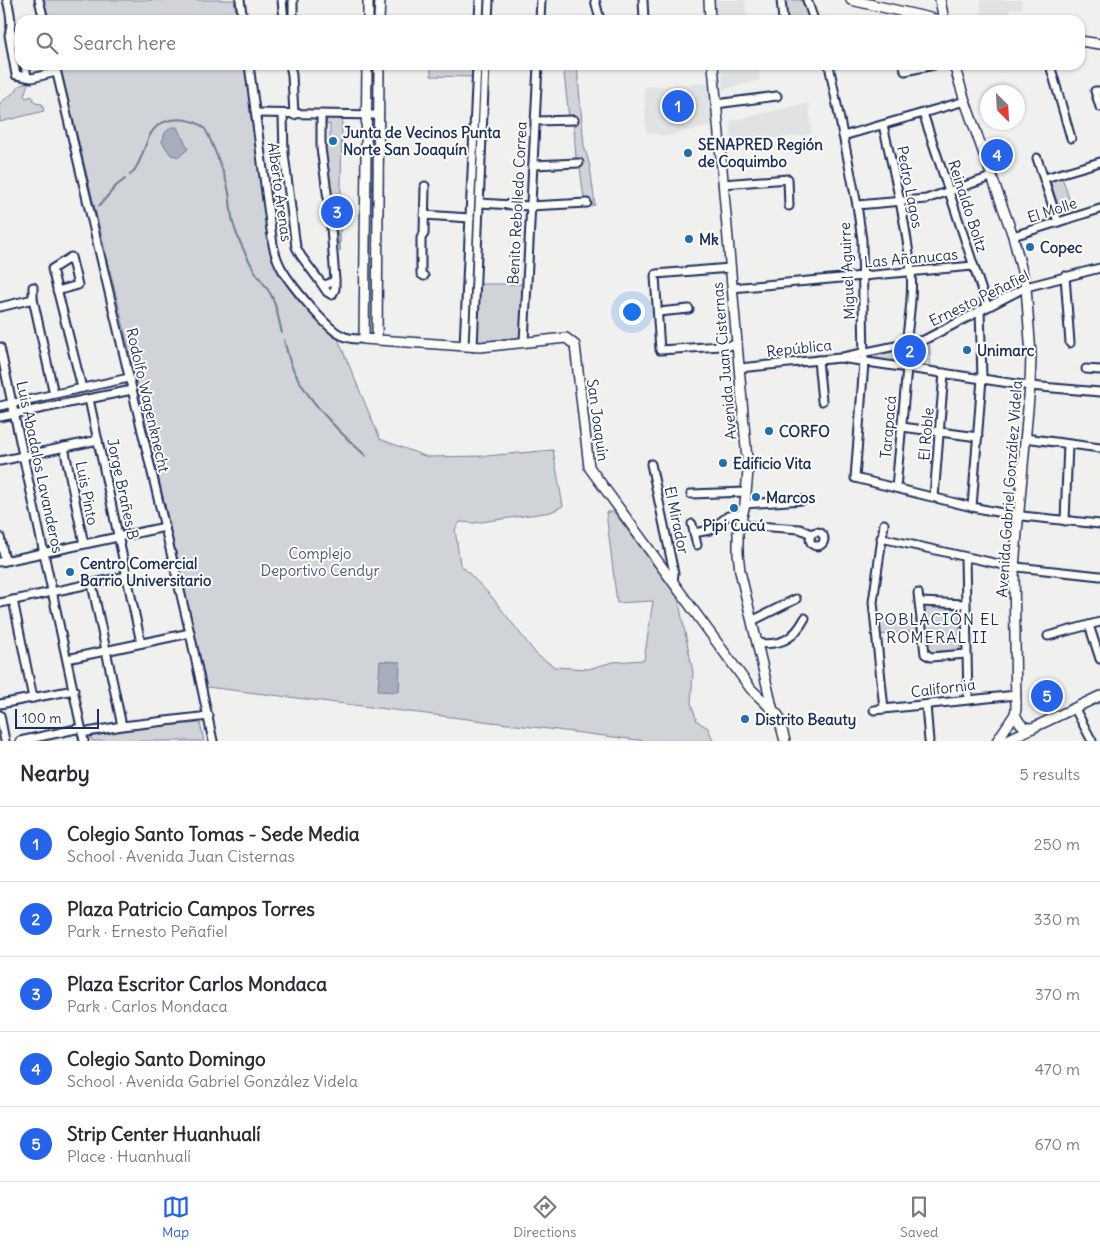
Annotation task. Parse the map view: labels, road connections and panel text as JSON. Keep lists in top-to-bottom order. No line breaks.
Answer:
{"streets":{"main road":["Avenida Juan Cisternas","San Joaquín","Avenida Gabriel González Videla"],"street":["Pedro Lagos","Alberto Arenas","Benito Rebolledo Correa","Reinaldo Boltz","El Molle","Las Añanucas","Miguel Aguirre","Ernesto Peñafiel","República","Rodolfo Wagenknecht","Tarapacá","El Roble","Luis Abadalos Lavanderos","Jorge Brañes B","Luis Pinto","El Mirador","California"]},"crossings":[["Pedro Lagos","Las Añanucas"],["Pedro Lagos","Ernesto Peñafiel"],["Alberto Arenas","San Joaquín"],["Benito Rebolledo Correa","San Joaquín"],["Reinaldo Boltz","Las Añanucas"],["Reinaldo Boltz","Ernesto Peñafiel"],["Reinaldo Boltz","República"],["El Molle","Avenida Gabriel González Videla"],["Las Añanucas","Miguel Aguirre"],["Las Añanucas","Avenida Juan Cisternas"],["Miguel Aguirre","Ernesto Peñafiel"],["Miguel Aguirre","República"],["Miguel Aguirre","Tarapacá"],["Ernesto Peñafiel","República"],["Ernesto Peñafiel","Avenida Gabriel González Videla"],["República","Avenida Juan Cisternas"],["República","Tarapacá"],["República","El Roble"],["República","Avenida Gabriel González Videla"],["Avenida Juan Cisternas","San Joaquín"],["San Joaquín","El Mirador"],["Avenida Gabriel González Videla","California"]],"districts":["POBLACIÓN EL ROMERAL II"],"parks":["Complejo Deportivo Cendyr"],"places":["Junta de Vecinos Punta Norte San Joaquín","SENAPRED Región de Coquimbo","Mk","Copec","Unimarc","CORFO","Edificio Vita","Marcos","Pipi Cucú","Centro Comercial Barrio Universitario","Distrito Beauty"],"scale_bar":"100 m","north":"bottom right","page":{"search":"Search here","pins":["1","4","3","2","5"],"scale":"100 m","heading":["Nearby","5 results"],"list":[{"mark":"1","name":"Colegio Santo Tomas - Sede Media","note":"School · Avenida Juan Cisternas","value":"250 m"},{"mark":"2","name":"Plaza Patricio Campos Torres","note":"Park · Ernesto Peñafiel","value":"330 m"},{"mark":"3","name":"Plaza Escritor Carlos Mondaca","note":"Park · Carlos Mondaca","value":"370 m"},{"mark":"4","name":"Colegio Santo Domingo","note":"School · Avenida Gabriel González Videla","value":"470 m"},{"mark":"5","name":"Strip Center Huanhualí","note":"Place · Huanhualí","value":"670 m"}],"nav":["Map","Directions","Saved"]}}
